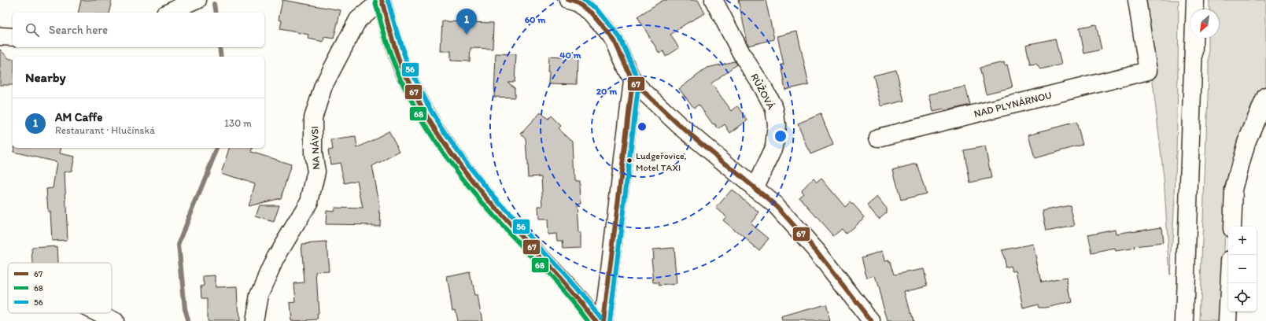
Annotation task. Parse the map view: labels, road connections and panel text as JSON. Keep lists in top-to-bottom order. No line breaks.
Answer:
{"streets":{"street":["RŮŽOVÁ","NAD PLYNÁRNOU","NA NÁVSI"]},"places":["Ludgeřovice, Motel TAXI"],"lines":["transit line 67","transit line 56","transit line 68"],"legend":["67","68","56"],"north":"bottom left","page":{"pins":"1","search":"Search here","heading":"Nearby","list":[{"mark":"1","name":"AM Caffe","note":"Restaurant · Hlučínská","value":"130 m"}],"map_buttons":["+","−"]},"rings":["60 m","40 m","20 m"]}
